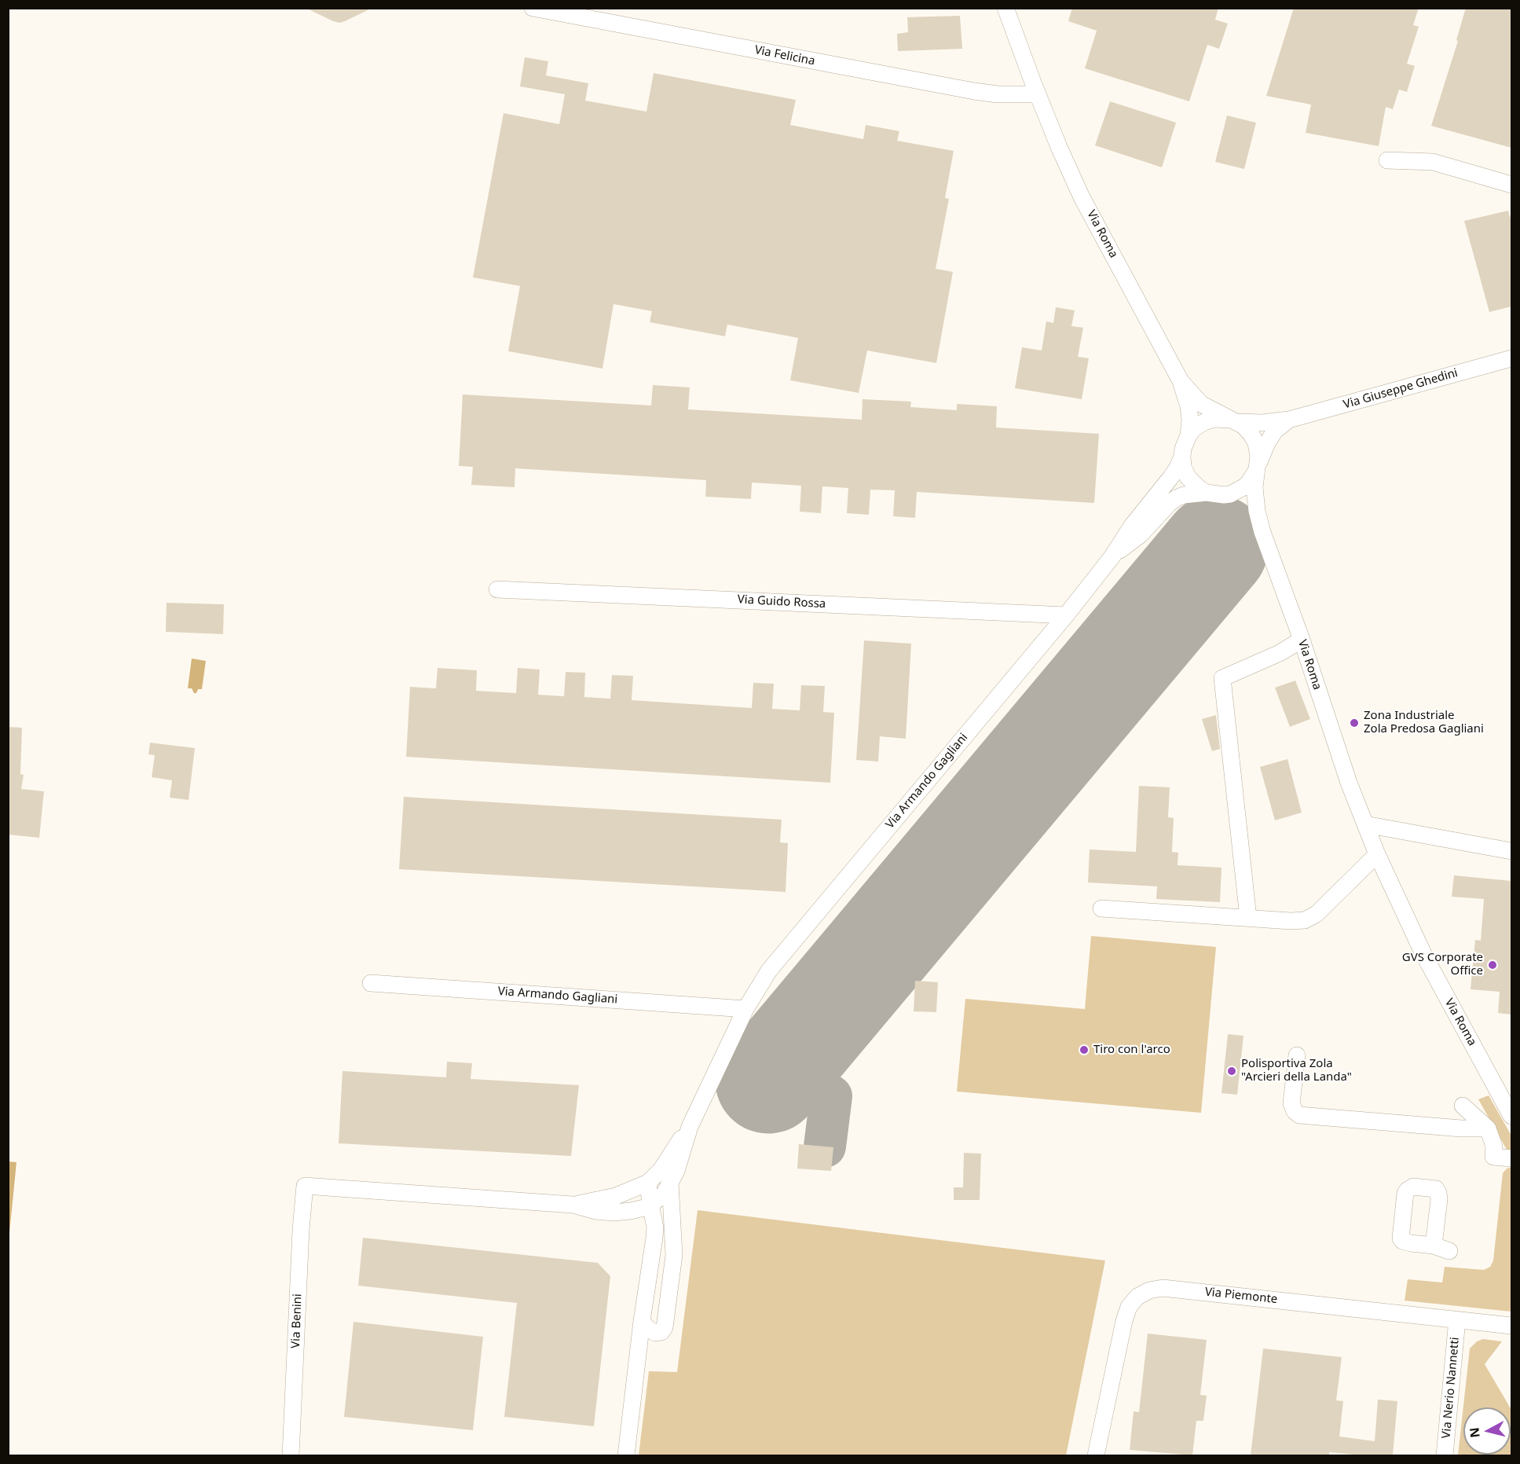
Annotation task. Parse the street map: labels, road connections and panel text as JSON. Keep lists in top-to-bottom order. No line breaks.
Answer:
{"streets":{"street":["Via Felicina","Via Roma","Via Giuseppe Ghedini","Via Guido Rossa","Via Armando Gagliani","Via Piemonte","Via Benini","Via Nerio Nannetti"]},"crossings":[["Via Felicina","Via Roma"],["Via Roma","Via Giuseppe Ghedini"],["Via Roma","Via Armando Gagliani"],["Via Giuseppe Ghedini","Via Armando Gagliani"],["Via Guido Rossa","Via Armando Gagliani"],["Via Armando Gagliani","Via Benini"],["Via Piemonte","Via Nerio Nannetti"]],"places":["Zona Industriale Zola Predosa Gagliani","GVS Corporate Office","Tiro con l'arco","Polisportiva Zola \"Arcieri della Landa\""],"north":"left"}
